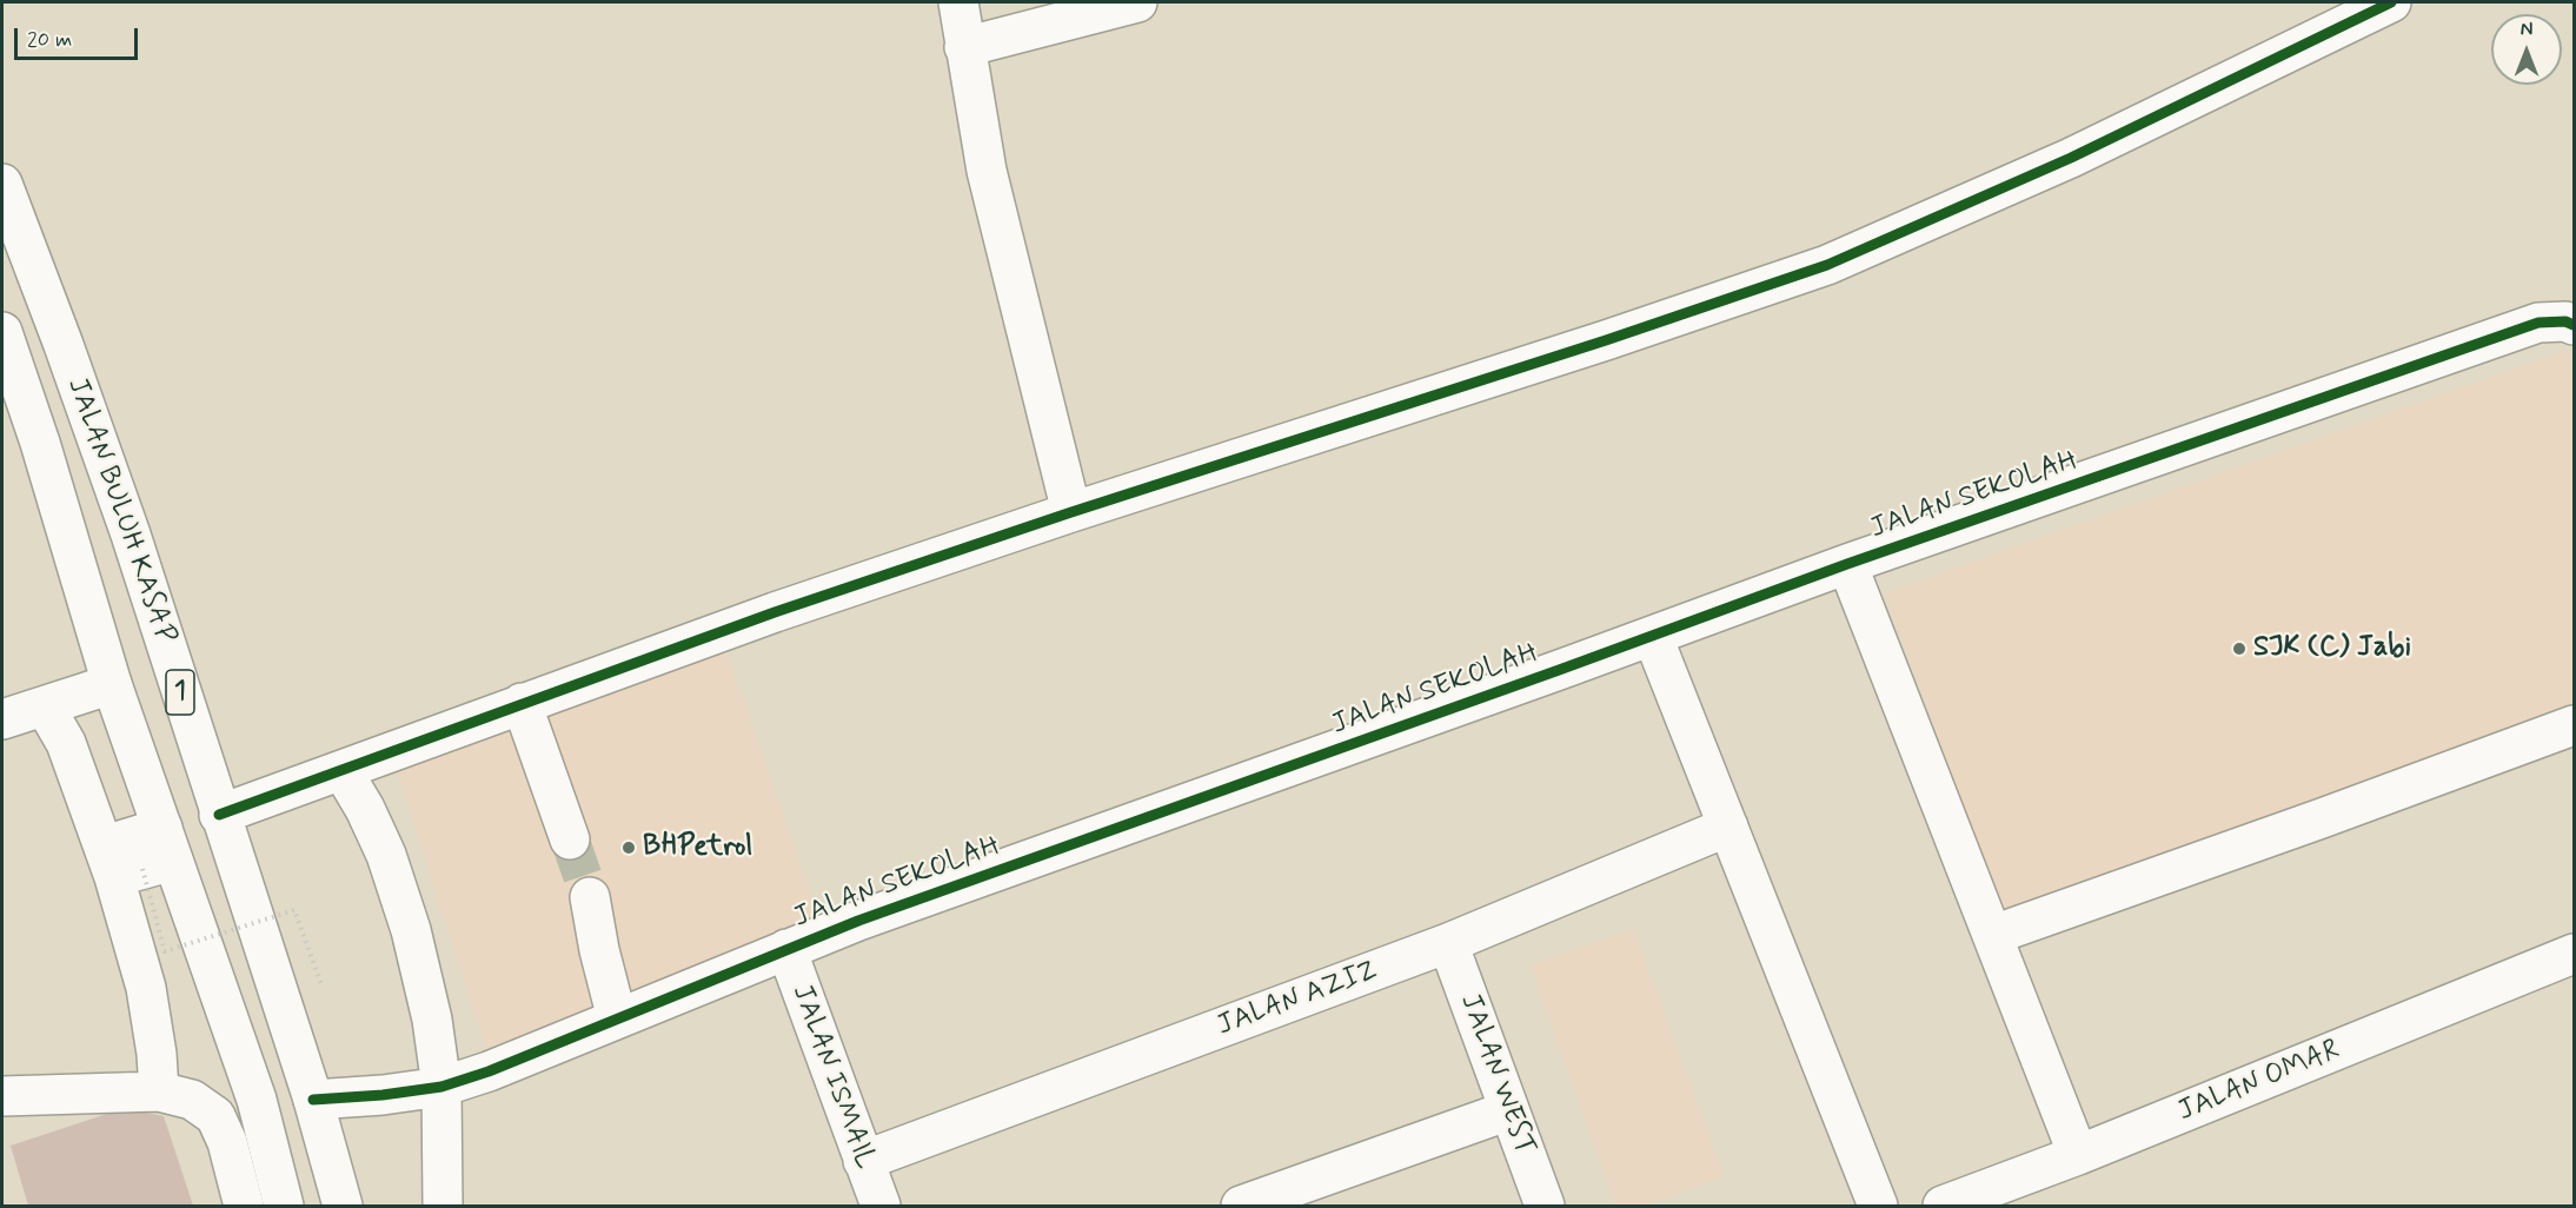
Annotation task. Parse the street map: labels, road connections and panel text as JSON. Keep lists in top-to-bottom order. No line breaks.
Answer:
{"streets":{"main road":["JALAN SEKOLAH","JALAN BULUH KASAP","1","JALAN AZIZ","JALAN WEST","JALAN ISMAIL","JALAN OMAR"]},"crossings":[["JALAN SEKOLAH","JALAN BULUH KASAP"],["JALAN SEKOLAH","JALAN ISMAIL"],["JALAN AZIZ","JALAN WEST"],["JALAN AZIZ","JALAN ISMAIL"]],"places":["SJK (C) Jabi","BHPetrol"],"scale_bar":"20 m","north":"top"}
